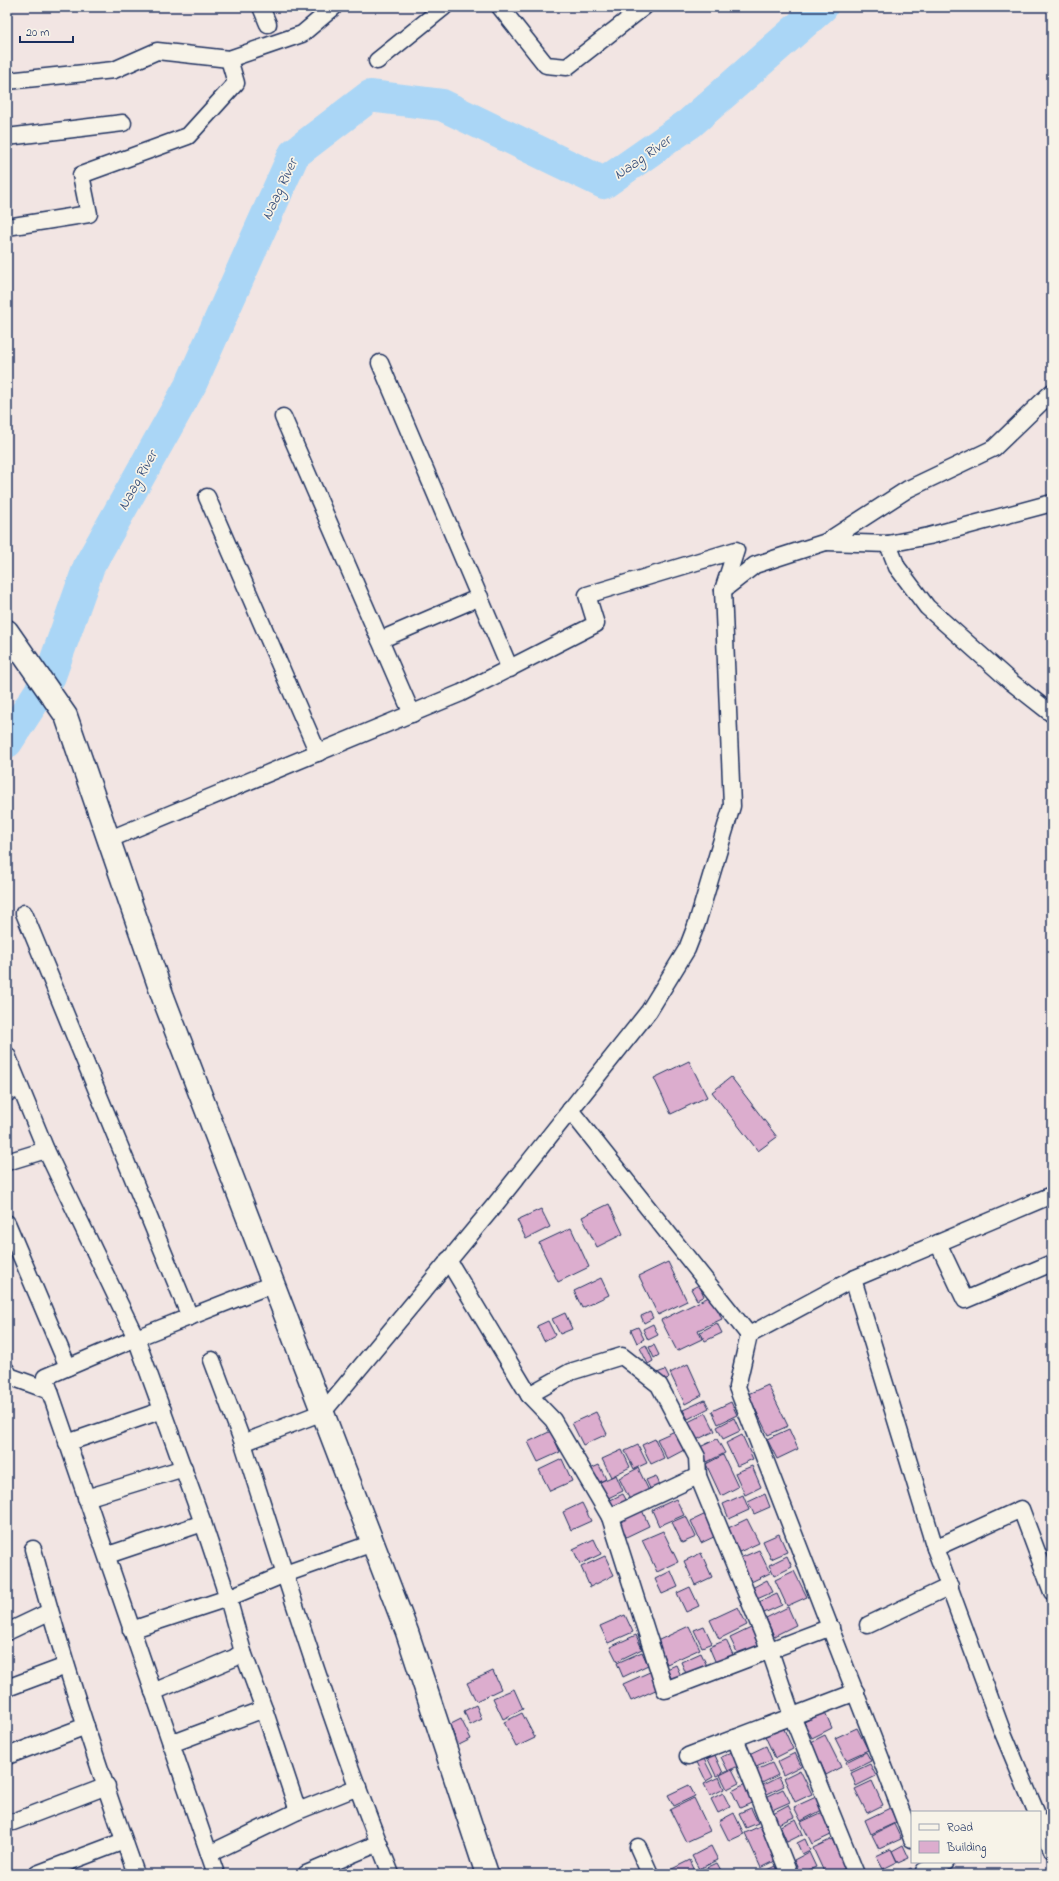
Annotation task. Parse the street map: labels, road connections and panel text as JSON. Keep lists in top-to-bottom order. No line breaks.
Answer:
{"water":["Naag River"],"legend":["Road","Building"],"scale_bar":"20 m"}
